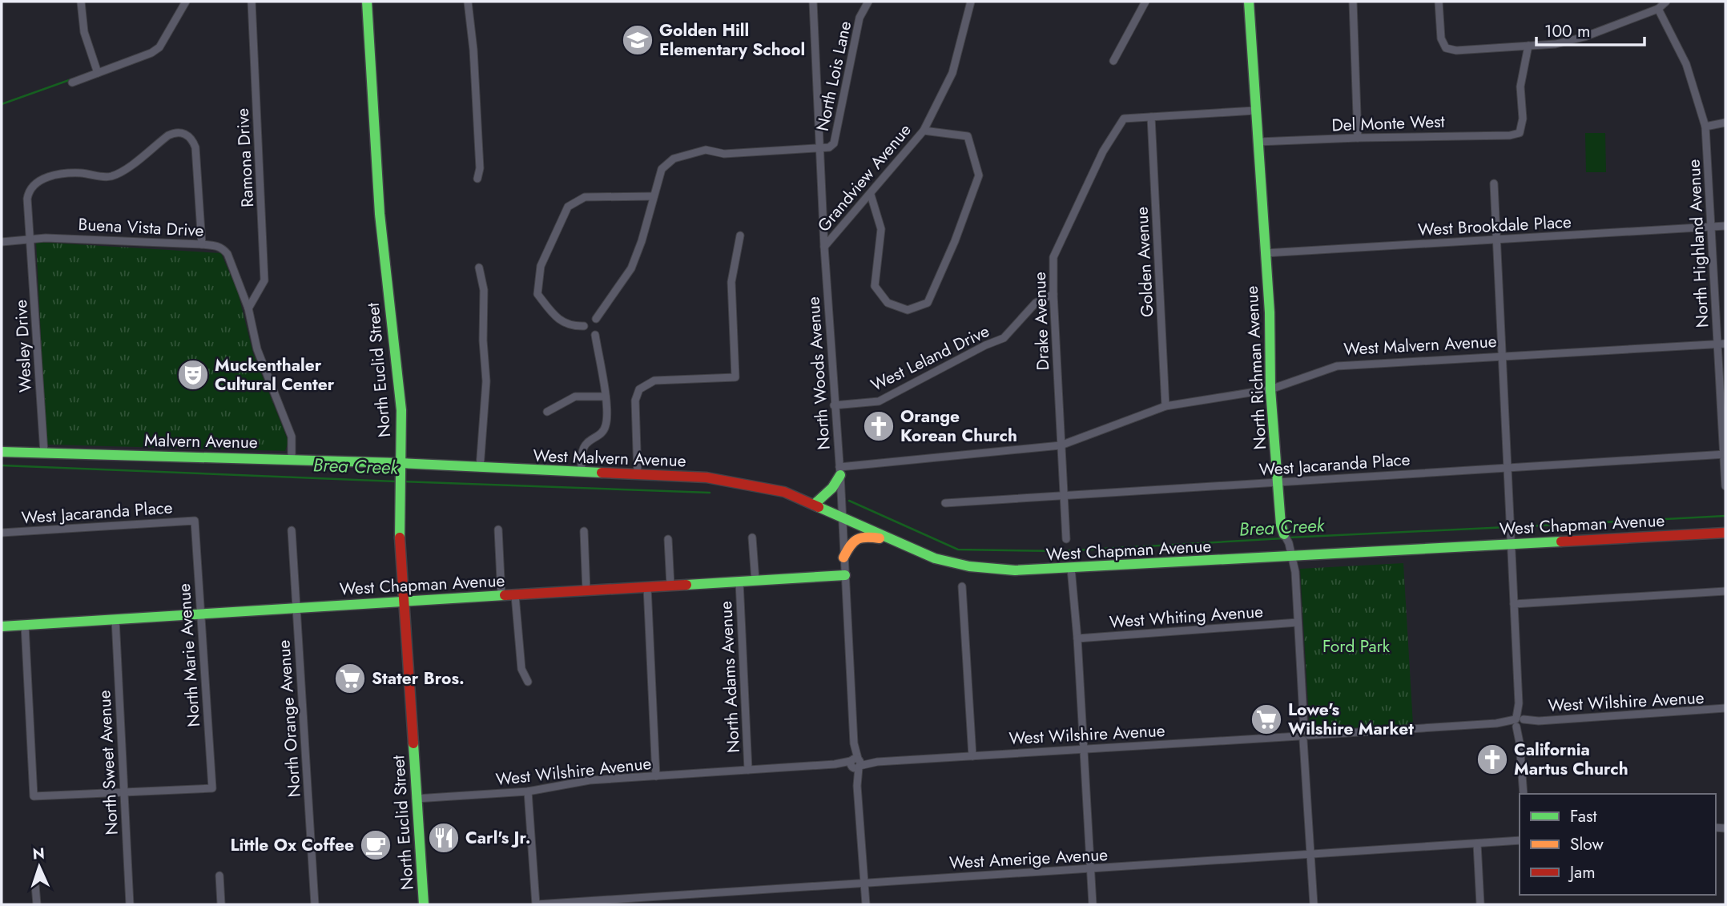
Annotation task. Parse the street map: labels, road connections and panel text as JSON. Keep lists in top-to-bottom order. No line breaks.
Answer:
{"streets":{"main road":["West Malvern Avenue","North Richman Avenue","North Euclid Street","Malvern Avenue","West Chapman Avenue"],"street":["North Lois Lane","Del Monte West","Ramona Drive","Grandview Avenue","West Brookdale Place","Buena Vista Drive","North Highland Avenue","Golden Avenue","Drake Avenue","Wesley Drive","West Leland Drive","North Woods Avenue","West Jacaranda Place","West Whiting Avenue","North Marie Avenue","North Adams Avenue","West Wilshire Avenue","North Orange Avenue","North Sweet Avenue","West Amerige Avenue"]},"crossings":[["North Lois Lane","North Woods Avenue"],["Del Monte West","North Richman Avenue"],["Ramona Drive","Buena Vista Drive"],["Grandview Avenue","North Woods Avenue"],["West Brookdale Place","North Highland Avenue"],["West Brookdale Place","North Richman Avenue"],["Buena Vista Drive","Wesley Drive"],["Buena Vista Drive","Malvern Avenue"],["North Highland Avenue","West Malvern Avenue"],["North Highland Avenue","West Jacaranda Place"],["Golden Avenue","Drake Avenue"],["Golden Avenue","West Malvern Avenue"],["Drake Avenue","West Malvern Avenue"],["Drake Avenue","West Leland Drive"],["Drake Avenue","West Jacaranda Place"],["West Malvern Avenue","North Richman Avenue"],["West Malvern Avenue","North Euclid Street"],["West Malvern Avenue","Malvern Avenue"],["West Malvern Avenue","West Chapman Avenue"],["Wesley Drive","Malvern Avenue"],["West Leland Drive","North Woods Avenue"],["North Richman Avenue","West Jacaranda Place"],["North Richman Avenue","West Chapman Avenue"],["North Richman Avenue","West Whiting Avenue"],["North Richman Avenue","West Wilshire Avenue"],["North Richman Avenue","West Amerige Avenue"],["North Euclid Street","Malvern Avenue"],["North Euclid Street","West Chapman Avenue"],["North Euclid Street","West Wilshire Avenue"],["North Woods Avenue","West Chapman Avenue"],["North Woods Avenue","West Wilshire Avenue"],["North Woods Avenue","West Amerige Avenue"],["West Jacaranda Place","North Marie Avenue"],["West Chapman Avenue","North Marie Avenue"],["West Chapman Avenue","North Adams Avenue"],["West Chapman Avenue","North Orange Avenue"],["West Chapman Avenue","North Sweet Avenue"],["North Marie Avenue","North Sweet Avenue"],["North Adams Avenue","West Wilshire Avenue"]],"water":["Brea Creek"],"parks":["Ford Park"],"places":{"school or university":["Golden Hill Elementary School"],"theatre":["Muckenthaler Cultural Center"],"church":["Orange Korean Church","California Martus Church"],"supermarket":["Stater Bros.","Lowe's Wilshire Market"],"restaurant":["Carl's Jr."],"cafe":["Little Ox Coffee"]},"legend":["Fast","Slow","Jam"],"scale_bar":"100 m","north":"top"}
